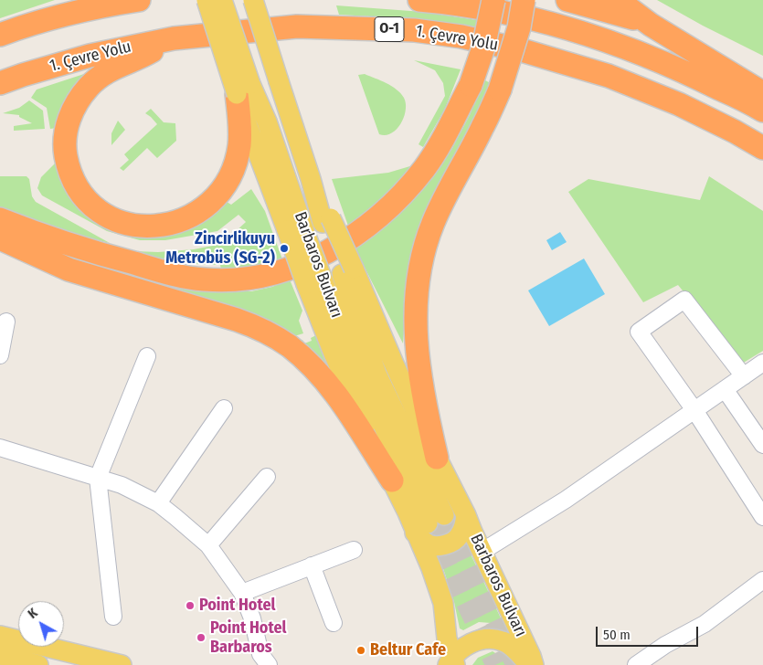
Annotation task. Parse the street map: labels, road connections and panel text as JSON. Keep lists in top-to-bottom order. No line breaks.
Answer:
{"streets":{"highway":["O-1","1. Çevre Yolu"],"main road":["Barbaros Bulvarı"]},"places":["Zincirlikuyu Metrobüs (SG-2)","Point Hotel","Point Hotel Barbaros","Beltur Cafe"],"scale_bar":"50 m","north":"top left"}
